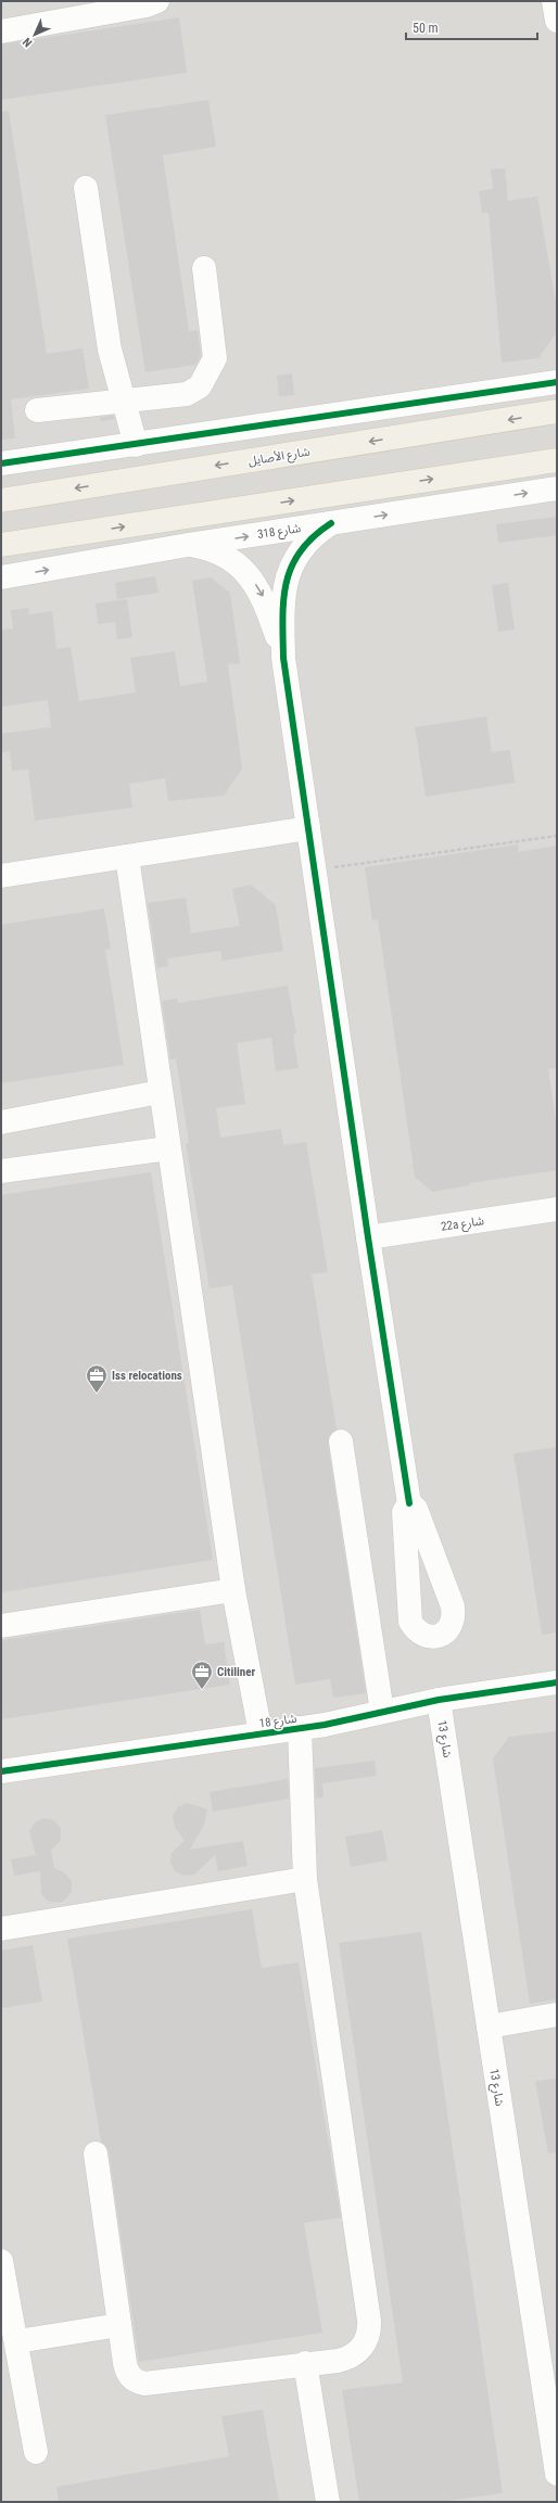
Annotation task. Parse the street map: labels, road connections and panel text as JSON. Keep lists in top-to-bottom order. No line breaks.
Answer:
{"streets":{"main road":["شارع الأصايل"],"street":["شارع 318","22a شارع","شارع 18","شارع 13"]},"crossings":[["شارع 18","شارع 13"]],"places":{"office":["Iss relocations","Citiliner"]},"scale_bar":"50 m","north":"bottom left"}
